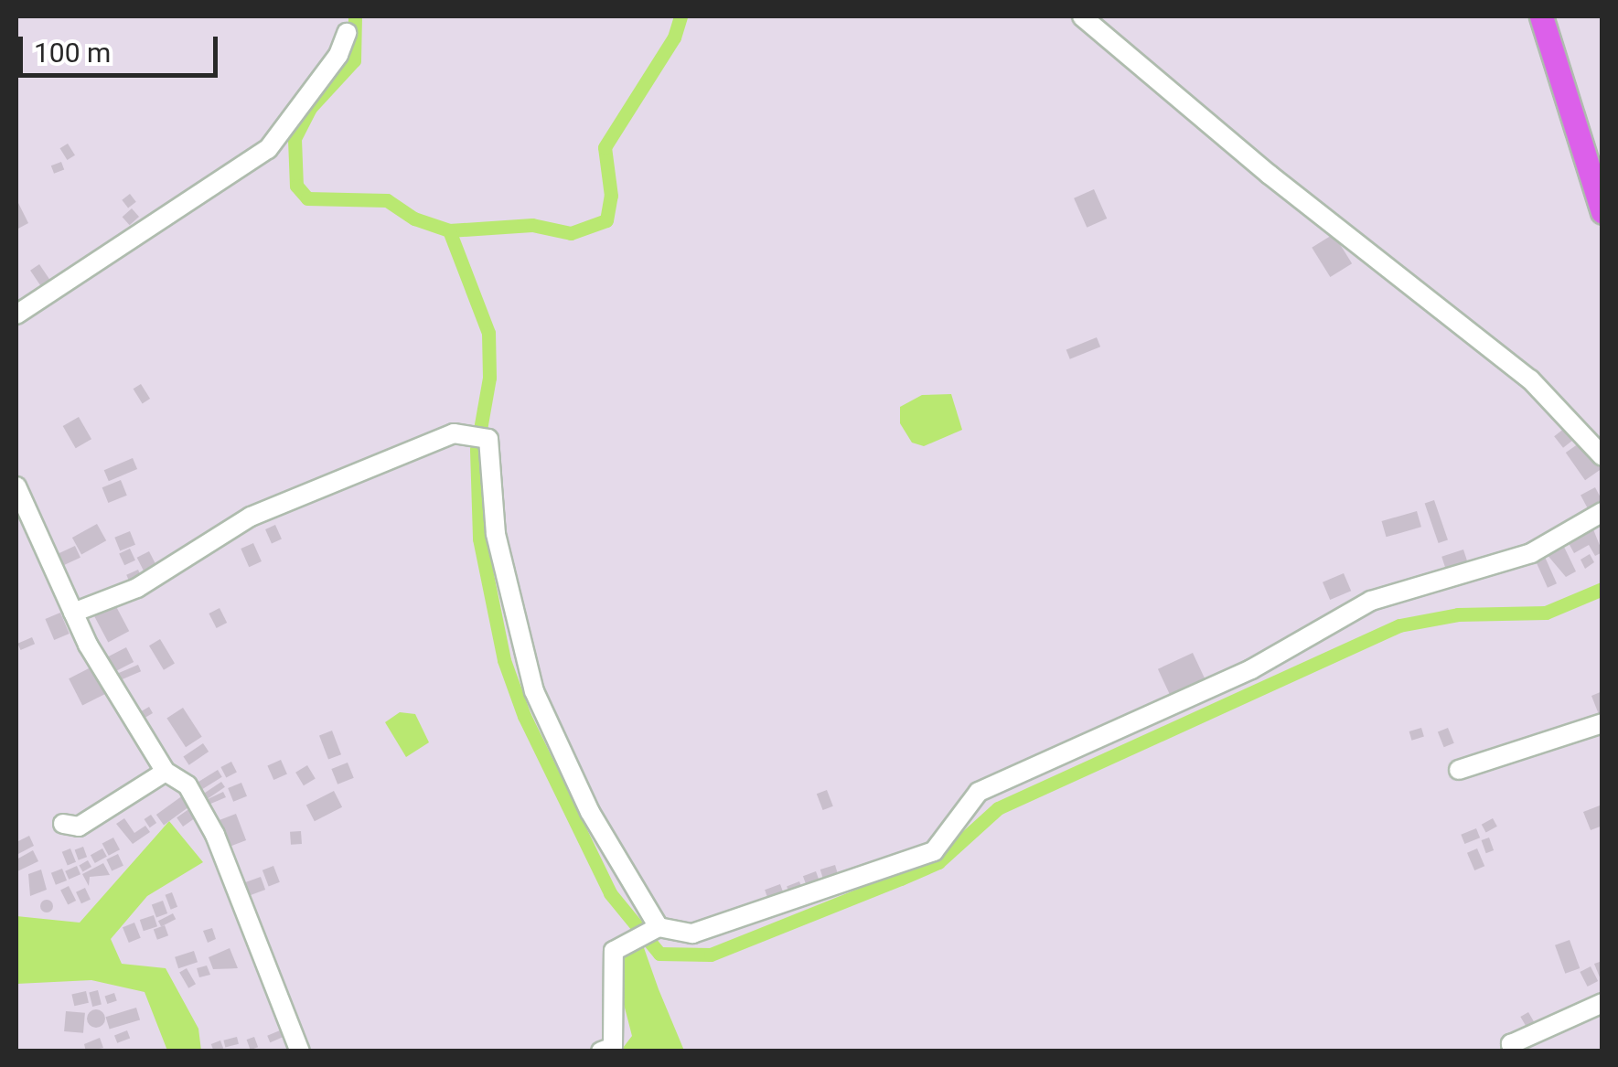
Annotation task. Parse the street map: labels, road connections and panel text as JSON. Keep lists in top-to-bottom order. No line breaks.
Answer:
{"scale_bar":"100 m"}
